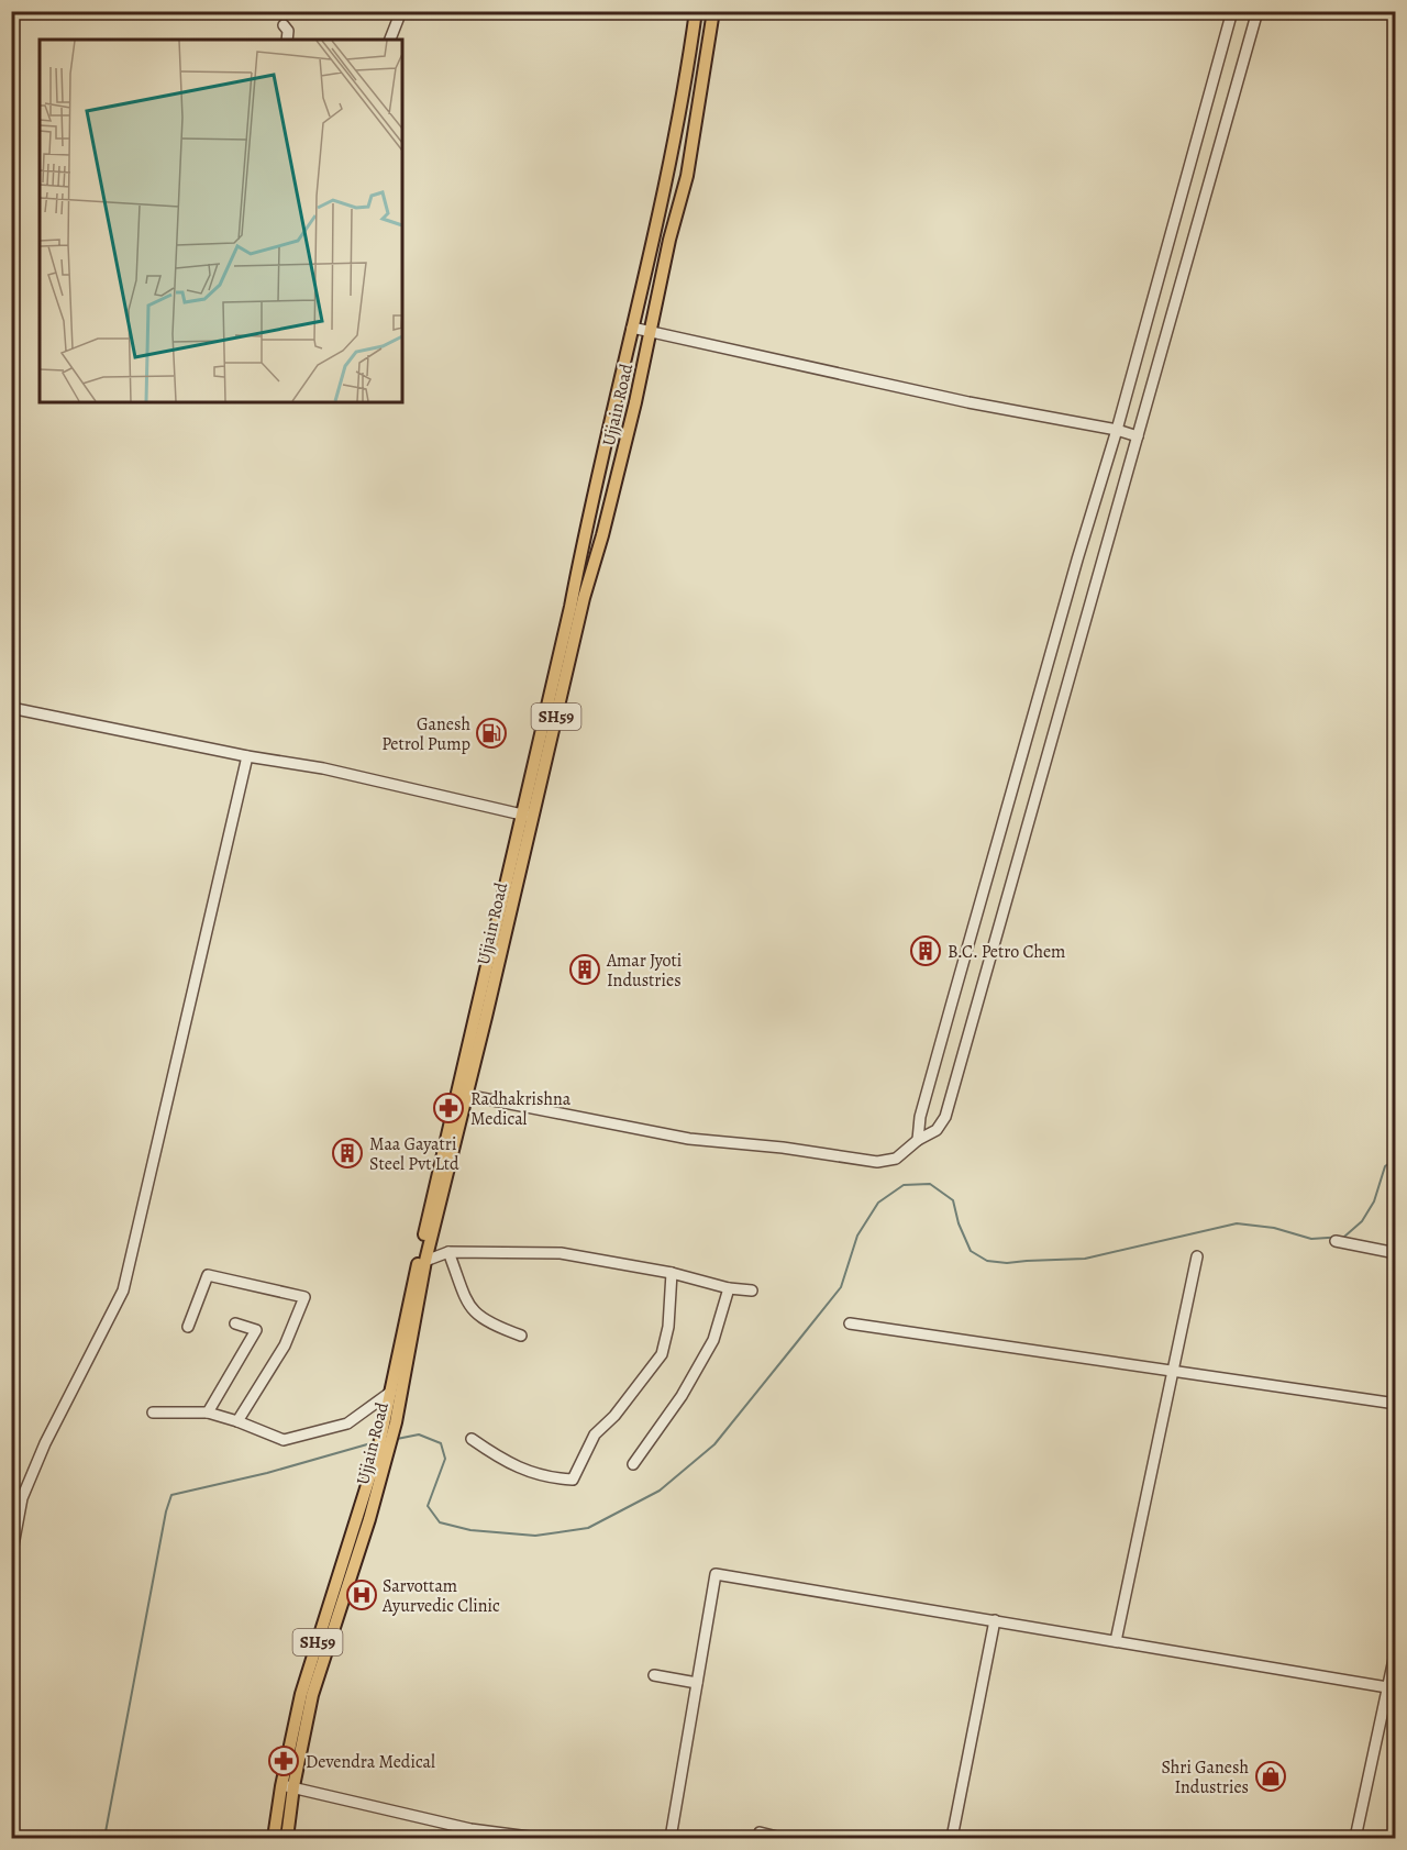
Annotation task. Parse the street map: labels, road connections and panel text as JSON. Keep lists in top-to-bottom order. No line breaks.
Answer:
{"streets":{"main road":["Ujjain Road","SH59"]},"places":{"fuel station":["Ganesh Petrol Pump"],"building":["B.C. Petro Chem","Amar Jyoti Industries","Maa Gayatri Steel Pvt Ltd"],"pharmacy":["Radhakrishna Medical","Devendra Medical"],"hospital":["Sarvottam Ayurvedic Clinic"],"shop":["Shri Ganesh Industries"]}}
